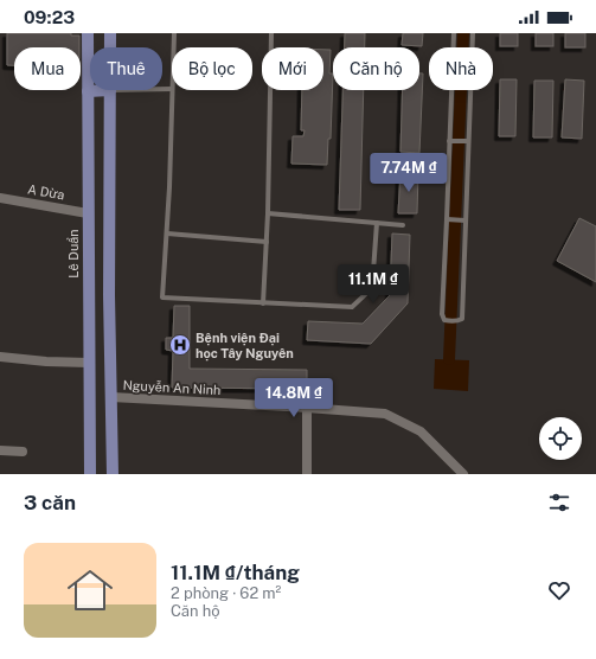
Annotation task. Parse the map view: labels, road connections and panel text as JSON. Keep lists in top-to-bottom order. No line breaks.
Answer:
{"streets":{"main road":["Lê Duẩn"],"street":["A Dừa","Nguyễn An Ninh"]},"crossings":[["A Dừa","Lê Duẩn"]],"places":{"hospital":["Bệnh viện Đại học Tây Nguyên"]},"page":{"status":"09:23","chip":["Mua","Thuê","Bộ lọc","Mới","Căn hộ","Nhà"],"price":["7.74M ₫","11.1M ₫","14.8M ₫"],"heading":"3 căn","list":[{"name":"11.1M ₫/tháng","note":"2 phòng · 62 m² · Căn hộ"}]}}
